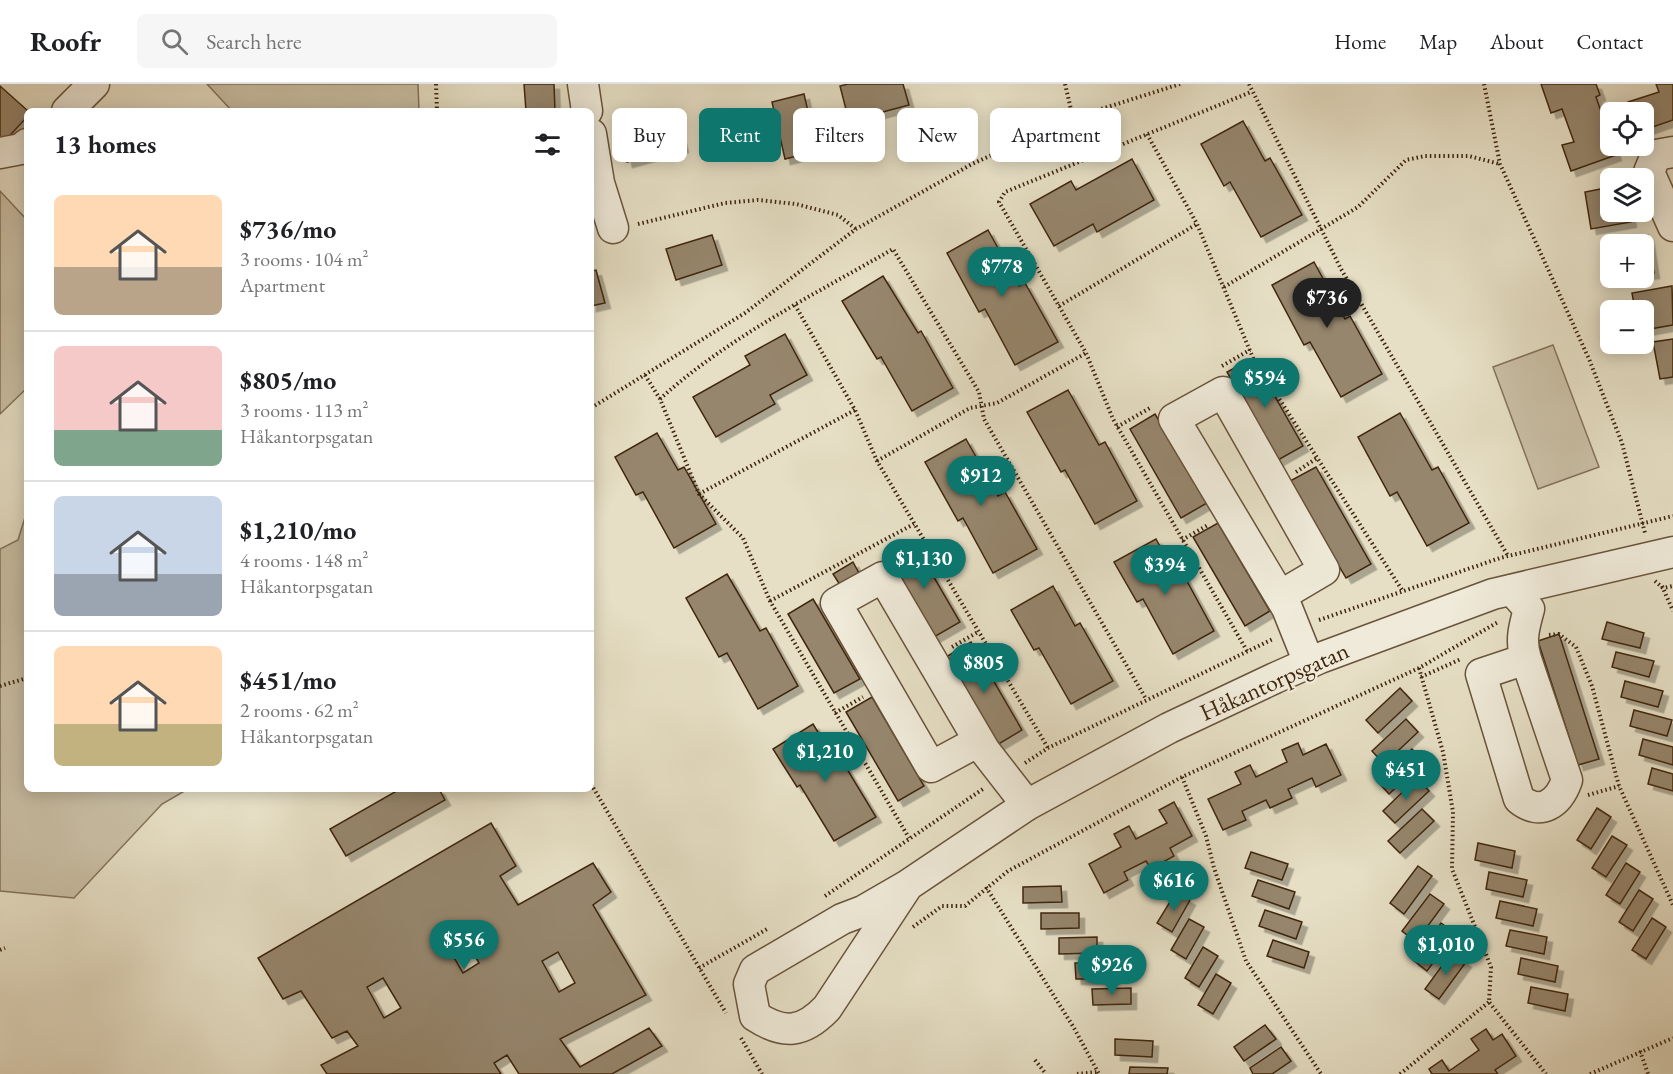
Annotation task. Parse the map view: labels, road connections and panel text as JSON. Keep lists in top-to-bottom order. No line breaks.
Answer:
{"streets":{"street":["Håkantorpsgatan"]},"page":{"header":"Roofr","search":"Search here","nav":["Home","Map","About","Contact"],"map_buttons":["+","−"],"chip":["Buy","Rent","Filters","New","Apartment"],"heading":"13 homes","list":[{"name":"$736/mo","note":"3 rooms · 104 m² · Apartment"},{"name":"$805/mo","note":"3 rooms · 113 m² · Håkantorpsgatan"},{"name":"$1,210/mo","note":"4 rooms · 148 m² · Håkantorpsgatan"},{"name":"$451/mo","note":"2 rooms · 62 m² · Håkantorpsgatan"}],"price":["$778","$736","$594","$912","$1,130","$394","$805","$1,210","$451","$616","$556","$1,010","$926"]}}
